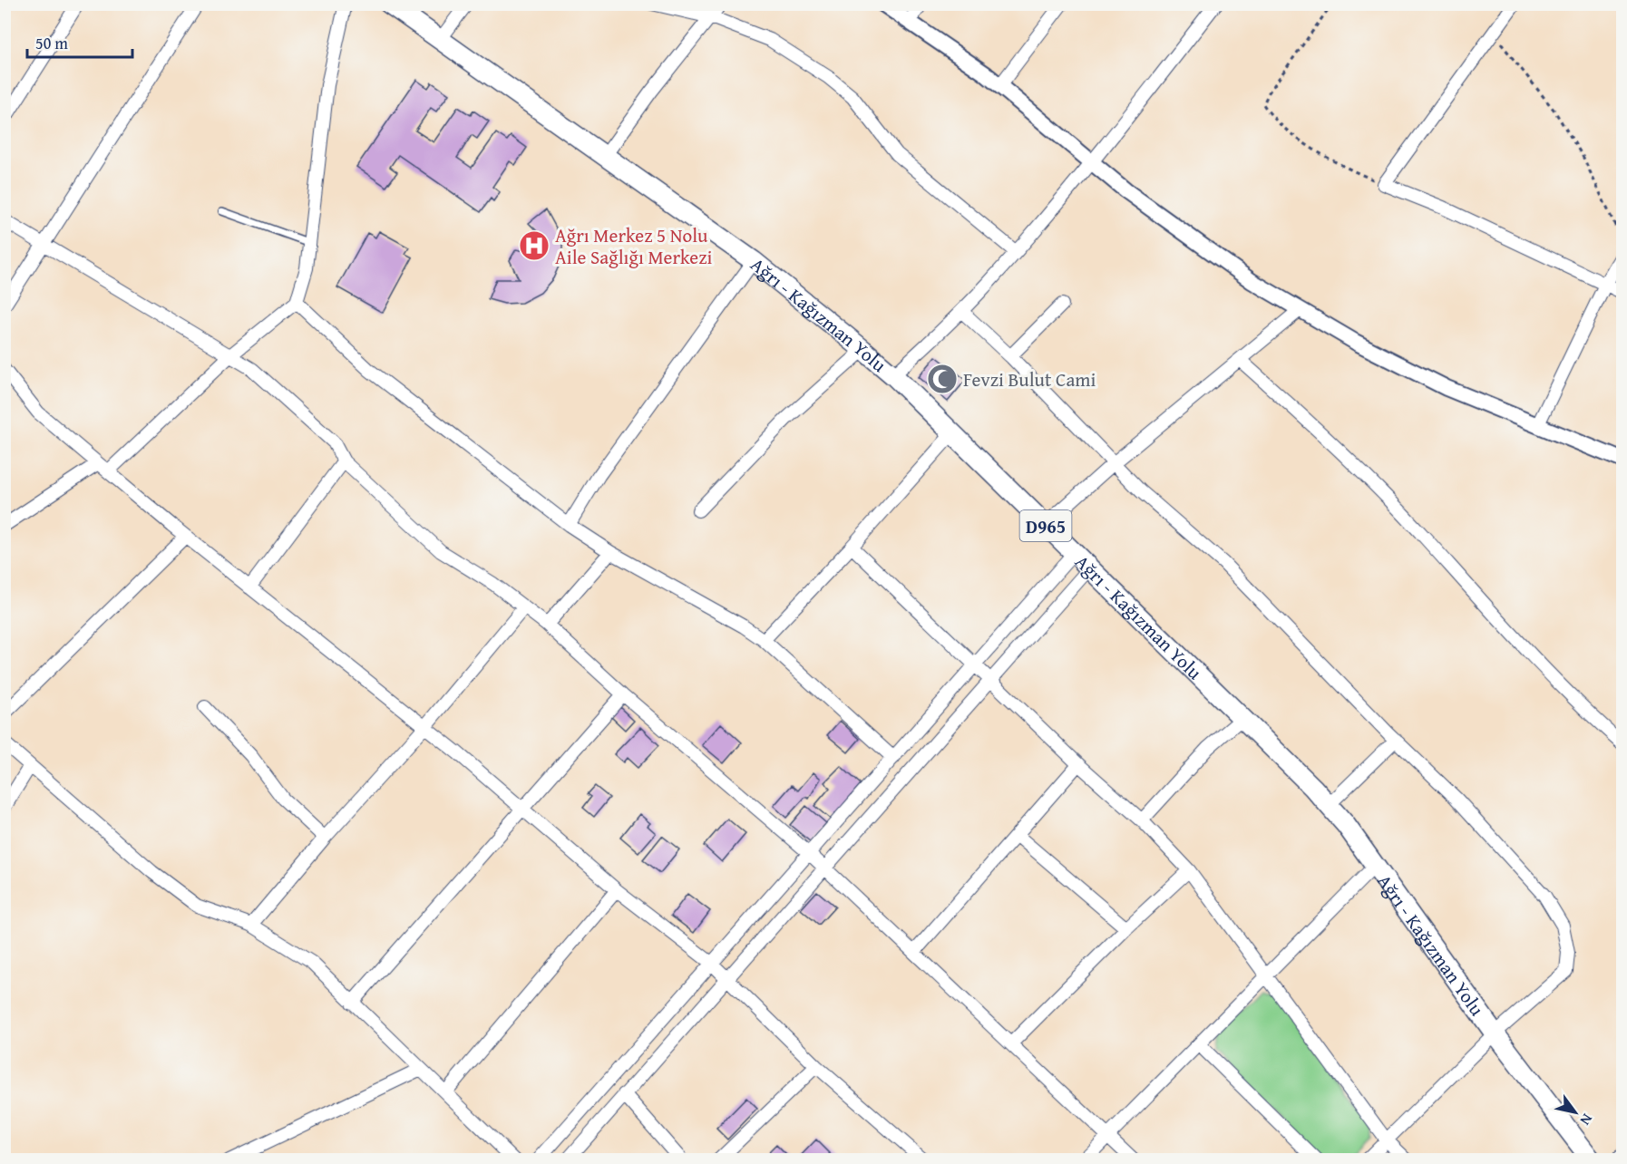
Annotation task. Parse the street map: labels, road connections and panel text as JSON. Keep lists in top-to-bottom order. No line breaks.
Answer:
{"streets":{"main road":["Ağrı - Kağızman Yolu","D965"]},"places":{"hospital":["Ağrı Merkez 5 Nolu Aile Sağlığı Merkezi"],"mosque":["Fevzi Bulut Cami"]},"scale_bar":"50 m","north":"bottom right"}
